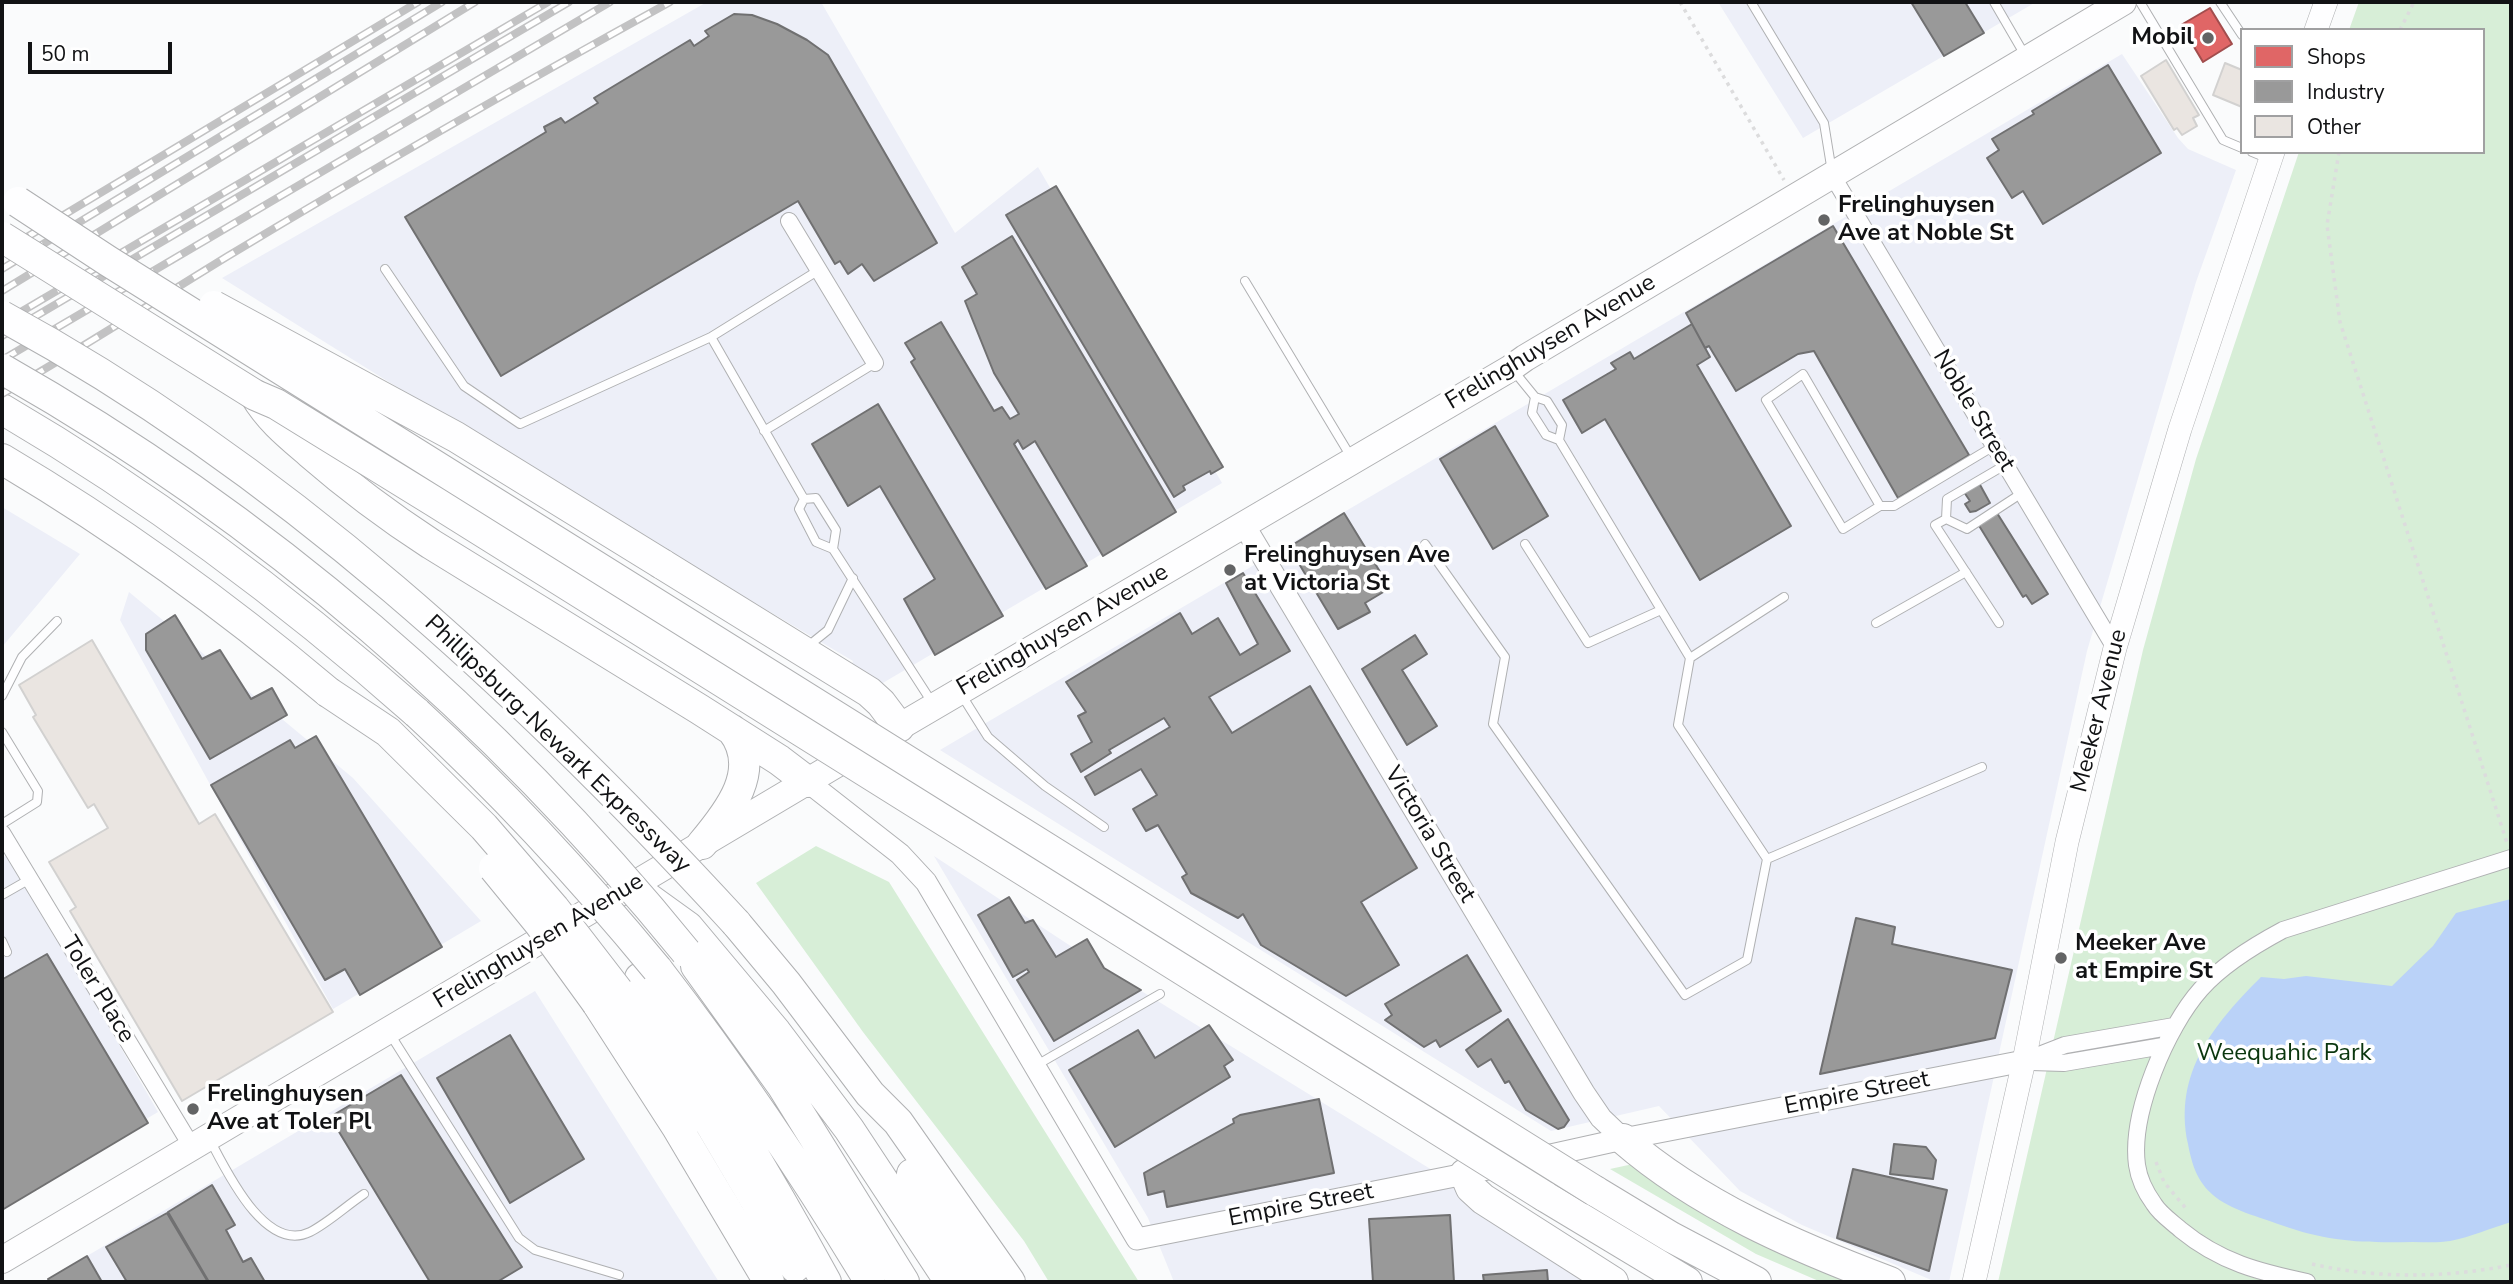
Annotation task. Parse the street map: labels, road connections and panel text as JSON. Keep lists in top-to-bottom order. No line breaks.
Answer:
{"streets":{"highway":["Phillipsburg-Newark Expressway"],"main road":["Frelinghuysen Avenue","Meeker Avenue"],"street":["Noble Street","Victoria Street","Toler Place","Empire Street"]},"crossings":[["Frelinghuysen Avenue","Noble Street"],["Frelinghuysen Avenue","Victoria Street"],["Frelinghuysen Avenue","Toler Place"],["Frelinghuysen Avenue","Empire Street"],["Noble Street","Meeker Avenue"],["Meeker Avenue","Empire Street"],["Victoria Street","Empire Street"]],"parks":["Weequahic Park"],"places":["Mobil","Frelinghuysen Ave at Noble St","Frelinghuysen Ave at Victoria St","Meeker Ave at Empire St","Frelinghuysen Ave at Toler Pl"],"legend":["Shops","Industry","Other"],"scale_bar":"50 m"}
